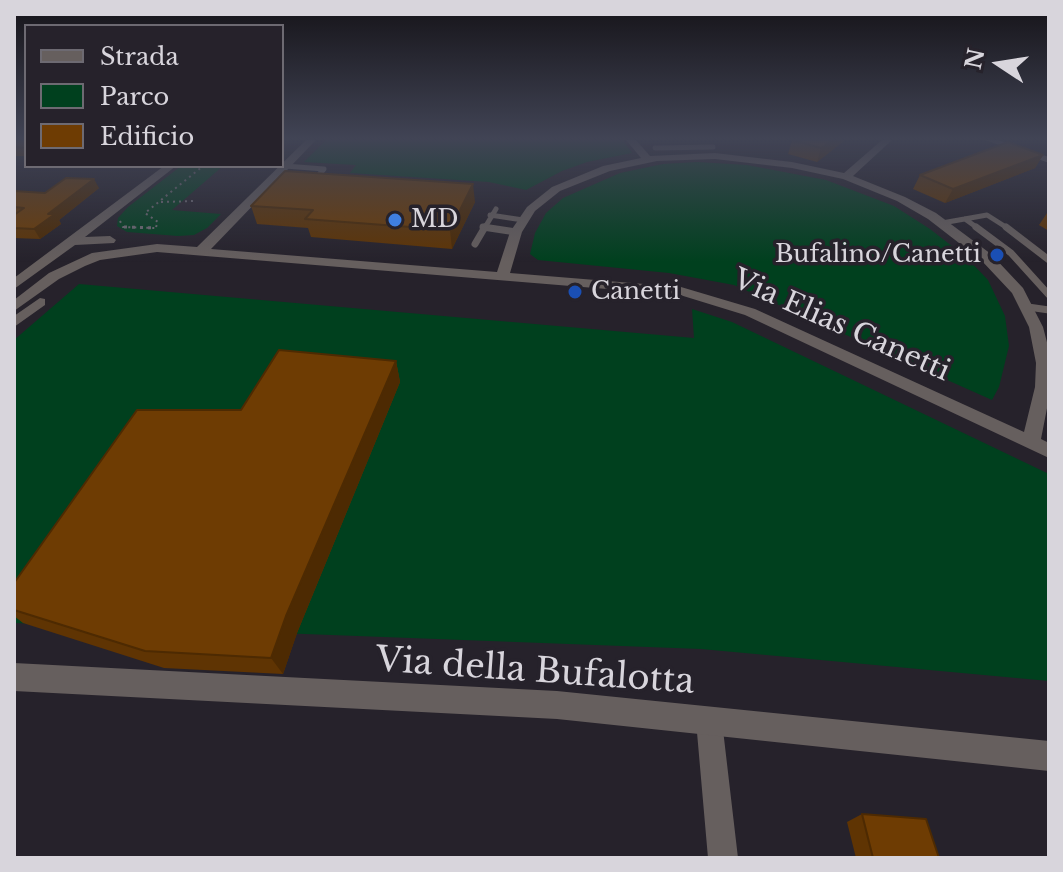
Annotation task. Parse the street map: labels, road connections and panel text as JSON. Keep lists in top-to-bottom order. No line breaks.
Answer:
{"streets":{"street":["Via Elias Canetti","Via della Bufalotta"]},"places":["MD","Bufalino/Canetti","Canetti"],"legend":["Strada","Parco","Edificio"],"north":"left"}
